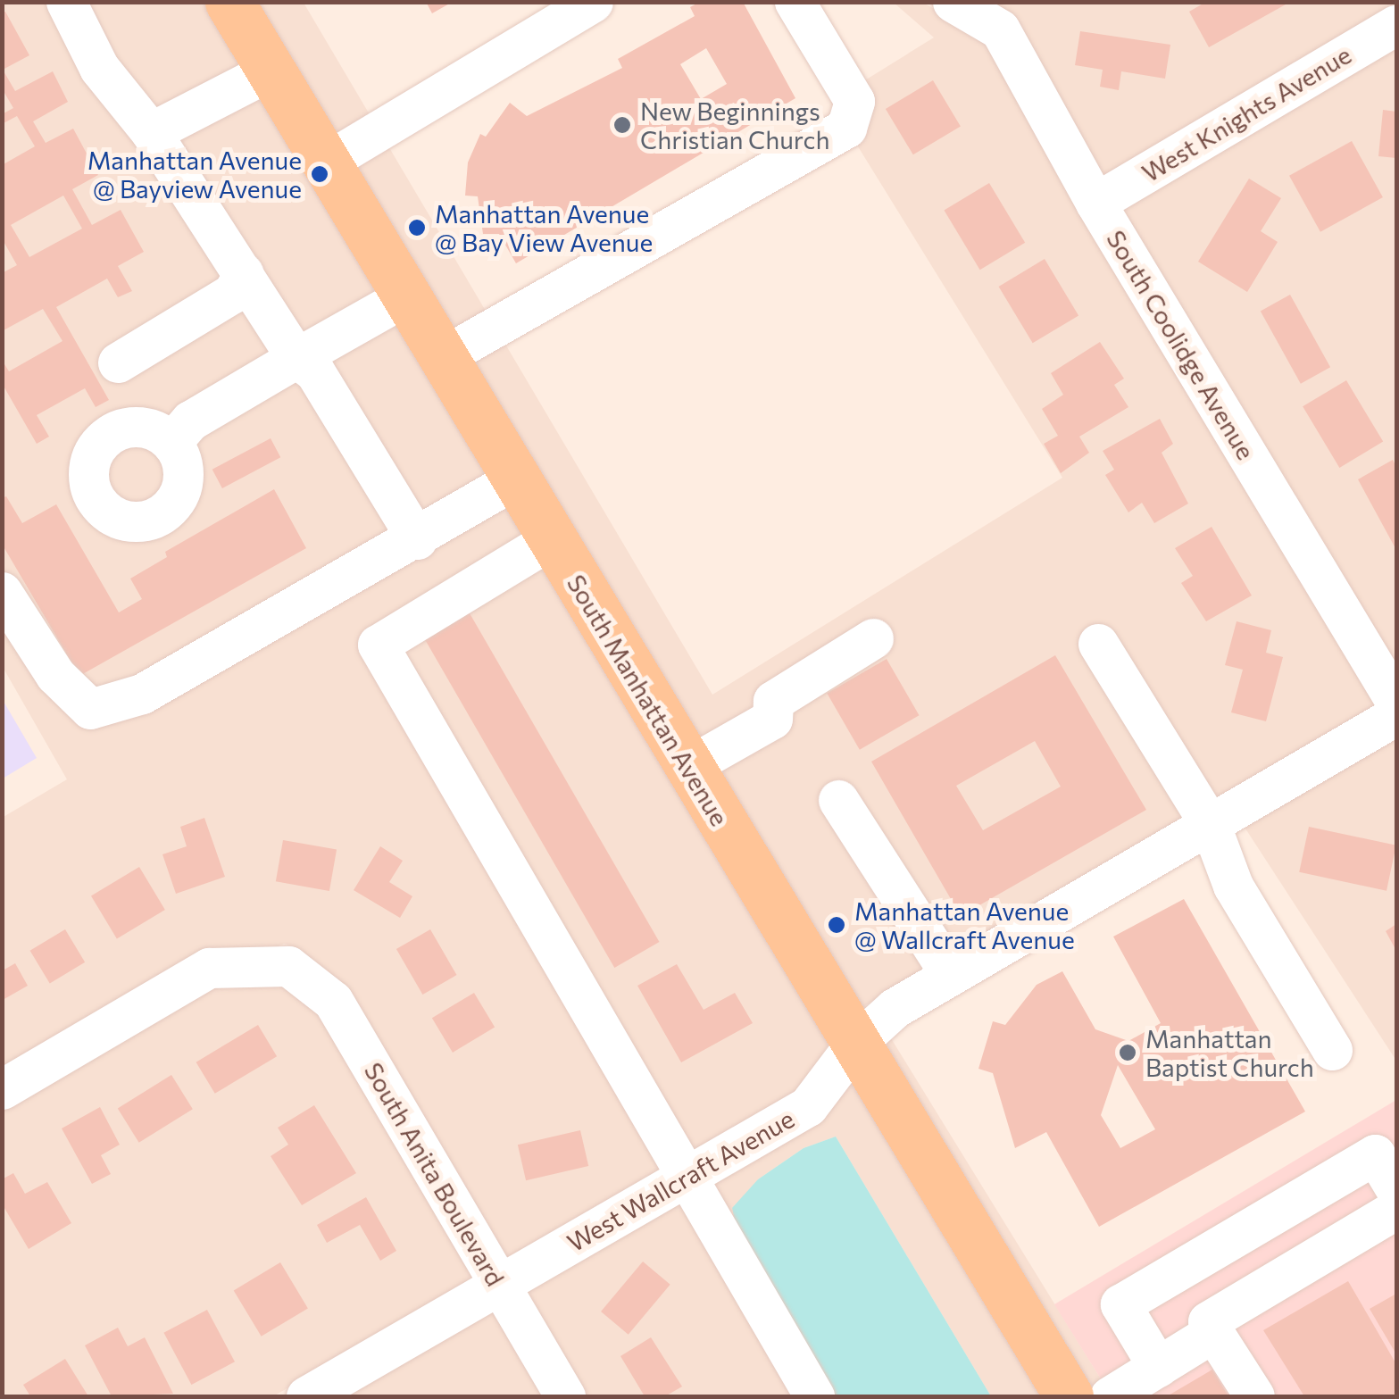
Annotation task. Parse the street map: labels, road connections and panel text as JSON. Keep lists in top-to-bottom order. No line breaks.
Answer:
{"streets":{"main road":["South Manhattan Avenue"],"street":["West Knights Avenue","South Coolidge Avenue","South Anita Boulevard","West Wallcraft Avenue"]},"crossings":[["West Knights Avenue","South Coolidge Avenue"],["South Manhattan Avenue","West Wallcraft Avenue"],["South Anita Boulevard","West Wallcraft Avenue"]],"places":["New Beginnings Christian Church","Manhattan Avenue @ Bayview Avenue","Manhattan Avenue @ Bay View Avenue","Manhattan Avenue @ Wallcraft Avenue","Manhattan Baptist Church"]}
